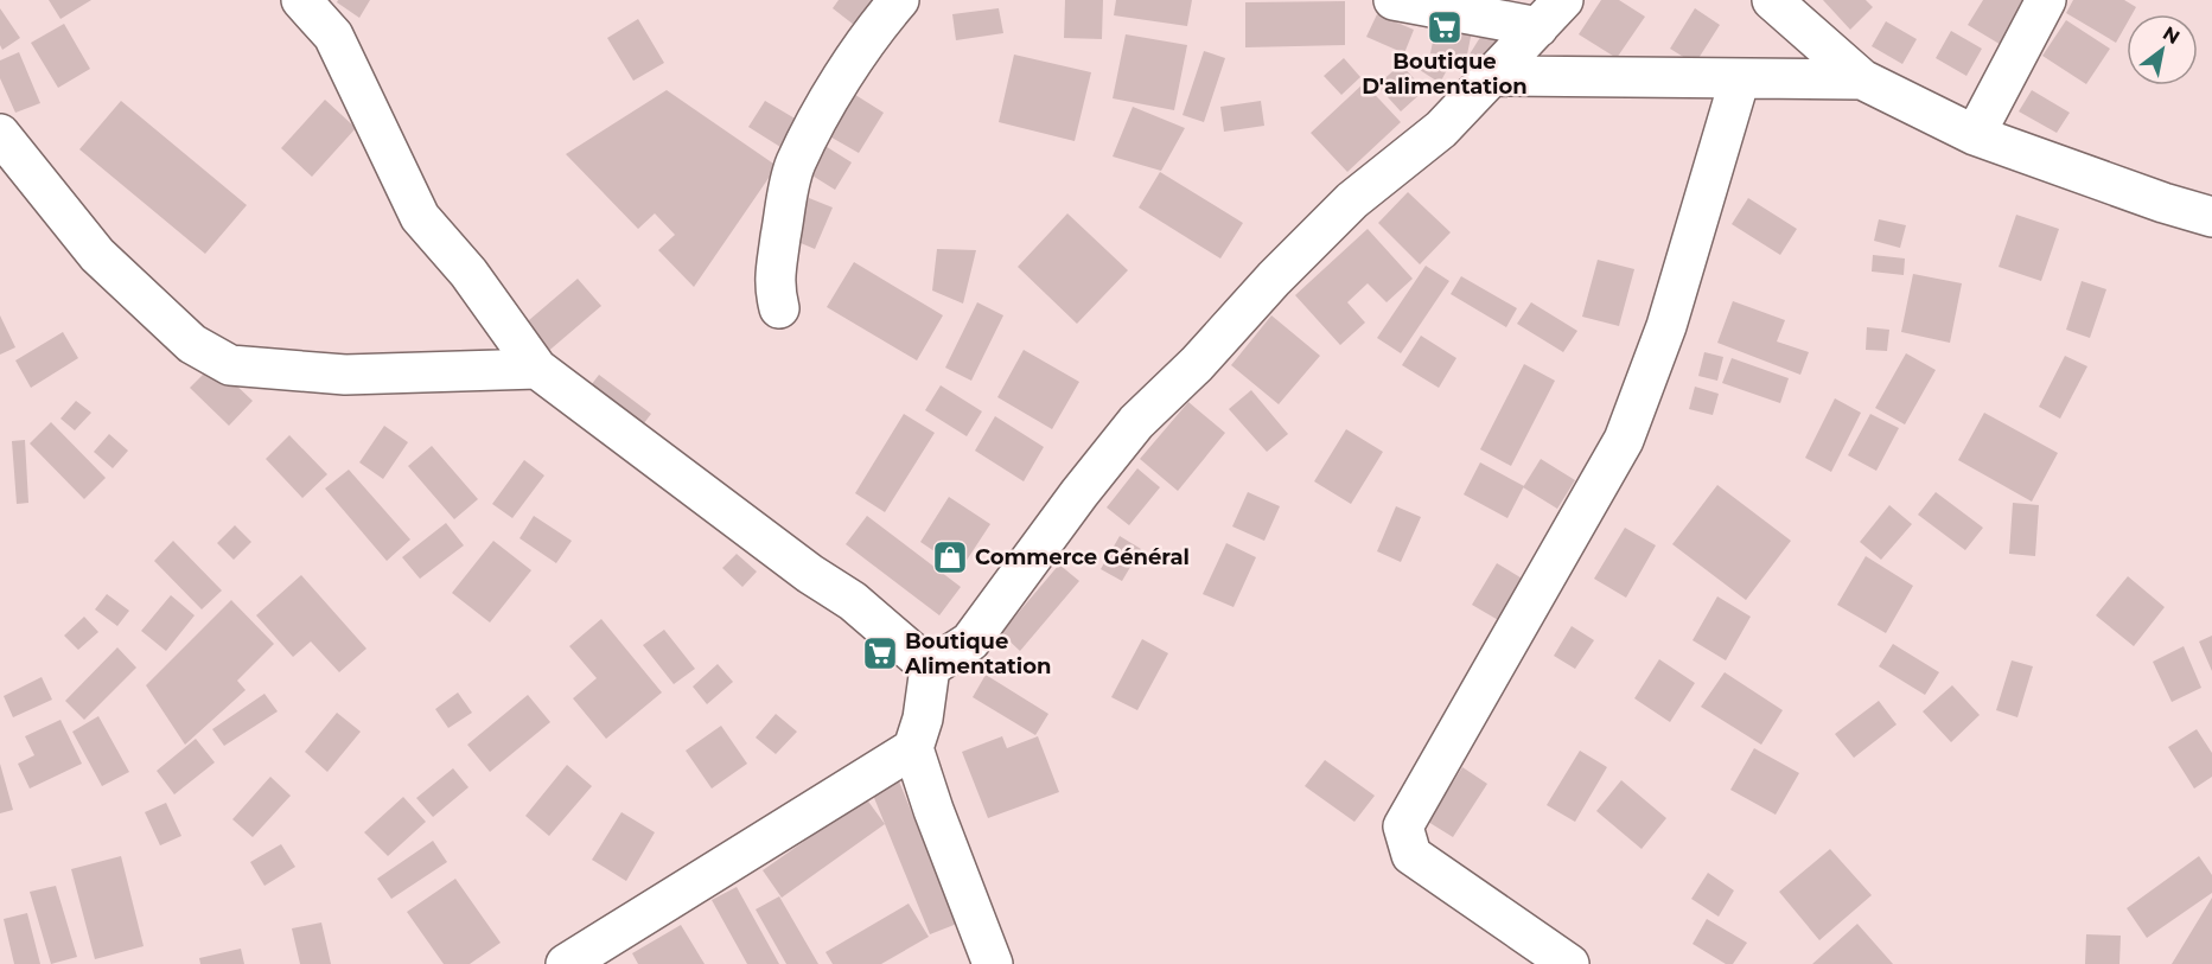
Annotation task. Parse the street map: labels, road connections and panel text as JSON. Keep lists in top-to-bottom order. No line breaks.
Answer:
{"places":{"supermarket":["Boutique D'alimentation","Boutique Alimentation"],"shop":["Commerce Général"]},"north":"top right"}
